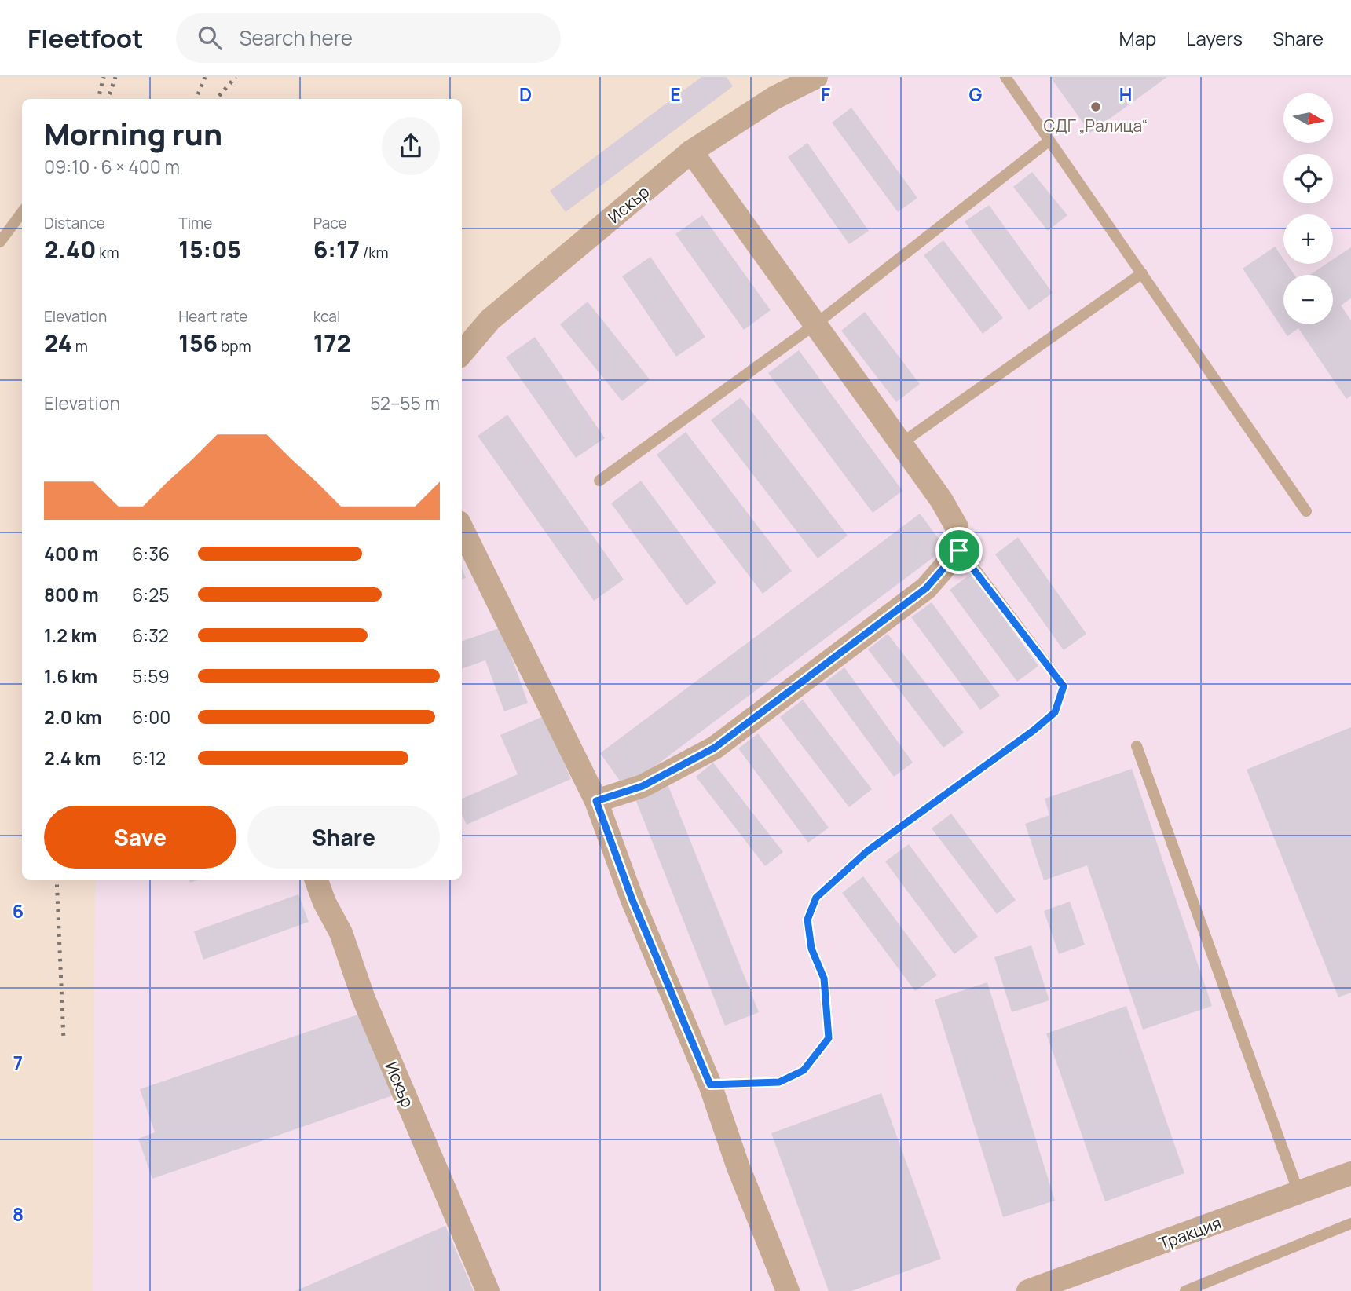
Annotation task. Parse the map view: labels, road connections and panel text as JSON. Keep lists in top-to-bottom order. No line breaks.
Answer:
{"streets":{"street":["Искър","Тракция"]},"places":["СДГ „Ралица“"],"north":"right","page":{"header":"Fleetfoot","search":"Search here","nav":["Map","Layers","Share"],"map_buttons":["+","−"],"heading":["Morning run","09:10 · 6 × 400 m"],"stats":[["Distance","2.40 km"],["Time","15:05"],["Pace","6:17 /km"],["Elevation","24 m"],["Heart rate","156 bpm"],["kcal","172"]],"chart":["Elevation","52–55 m"],"list":[{"name":"400 m","note":"6:36"},{"name":"800 m","note":"6:25"},{"name":"1.2 km","note":"6:32"},{"name":"1.6 km","note":"5:59"},{"name":"2.0 km","note":"6:00"},{"name":"2.4 km","note":"6:12"}],"buttons":["Save","Share"]},"grid":{"columns":["D","E","F","G","H"],"rows":["6","7","8"]}}
